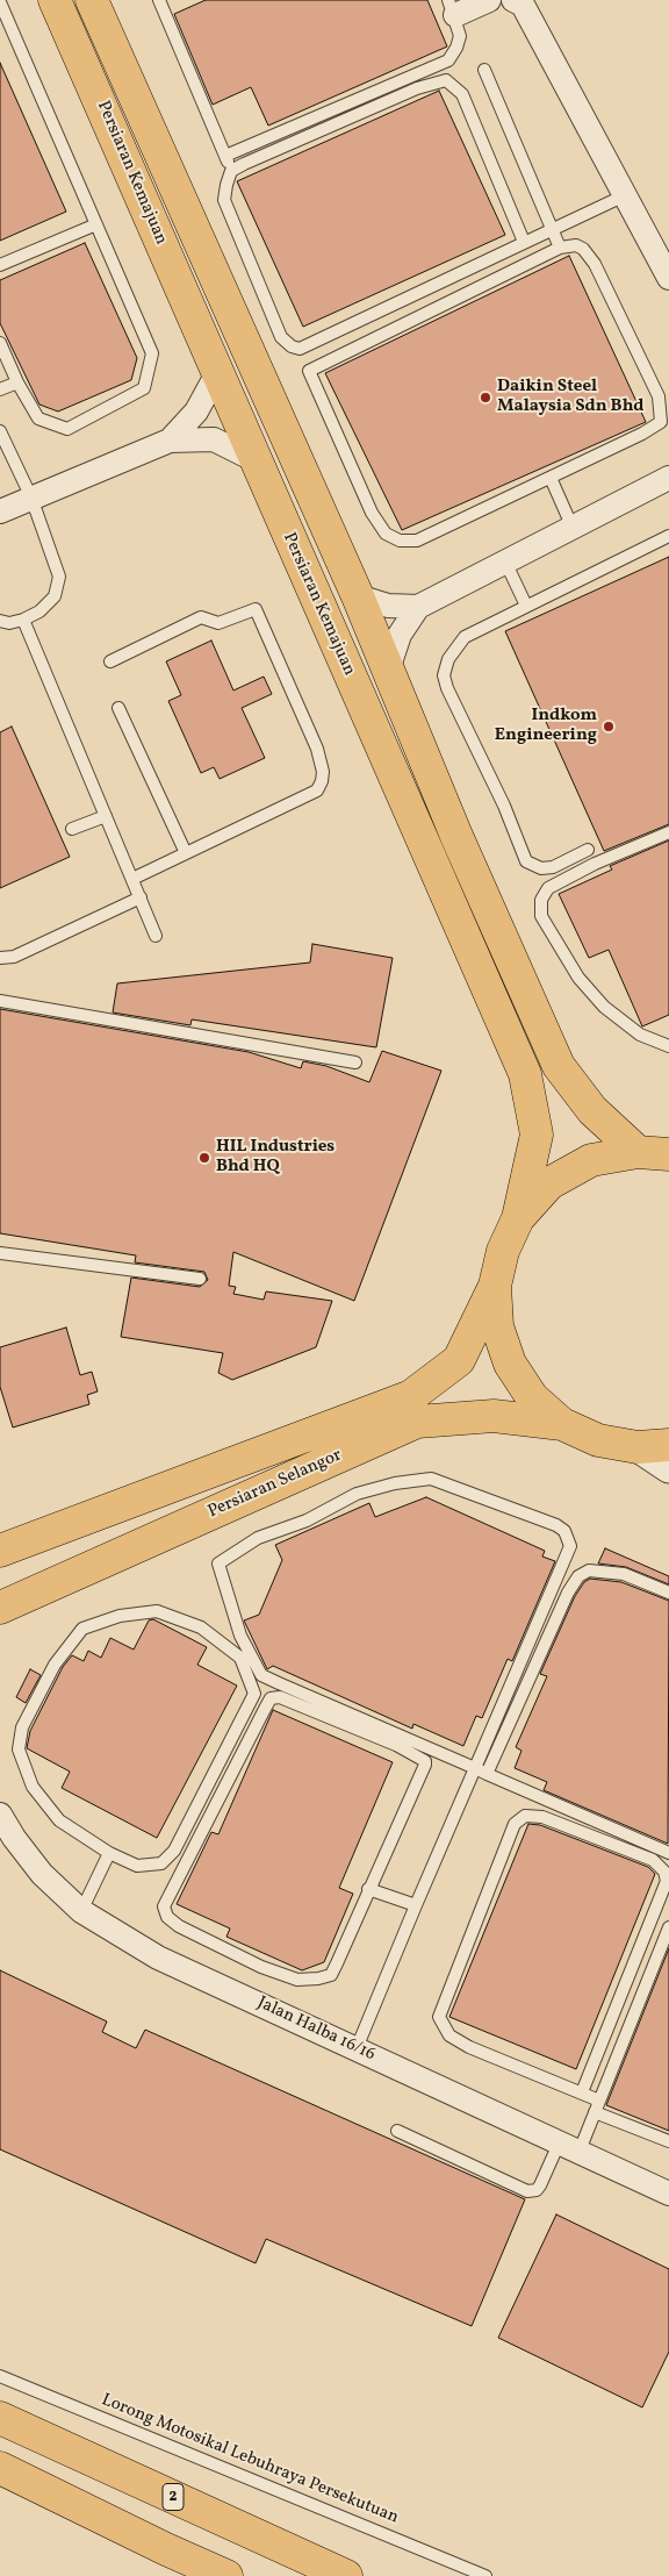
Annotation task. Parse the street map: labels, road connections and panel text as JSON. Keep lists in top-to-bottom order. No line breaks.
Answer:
{"streets":{"main road":["Persiaran Kemajuan","Persiaran Selangor","2"],"street":["Jalan Halba 16/16"],"lane":["Lorong Motosikal Lebuhraya Persekutuan"]},"places":["Daikin Steel Malaysia Sdn Bhd","Indkom Engineering","HIL Industries Bhd HQ"]}
